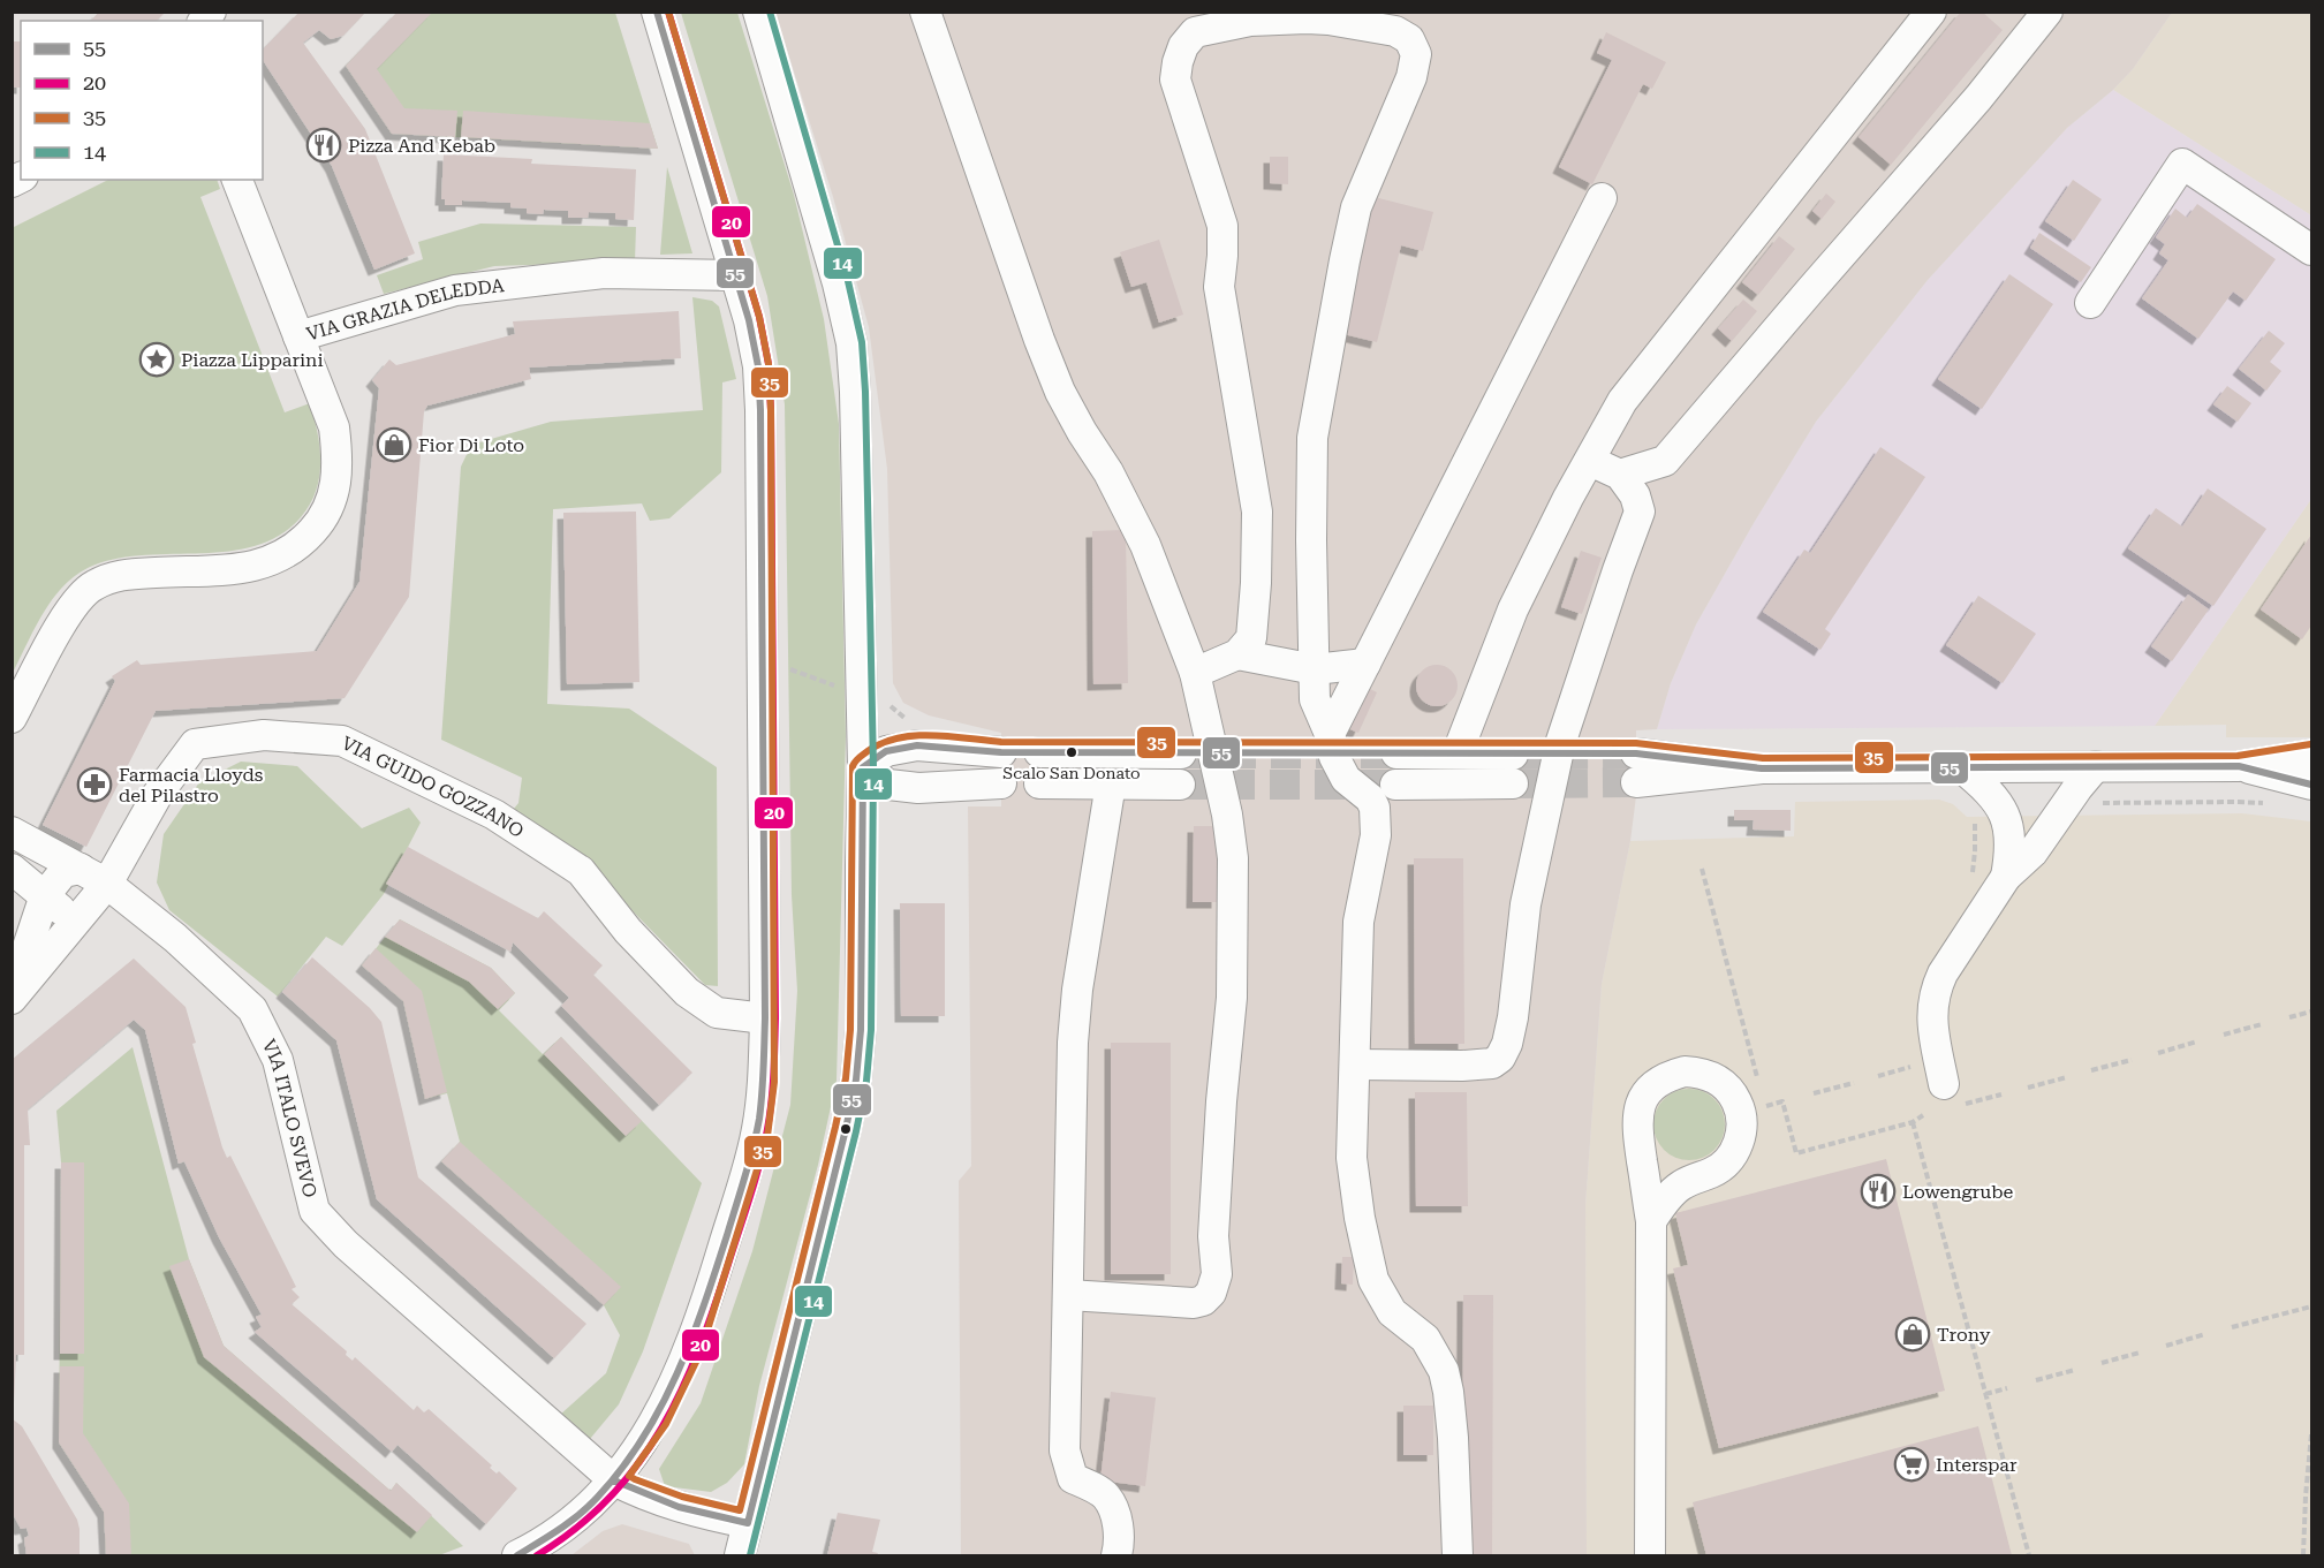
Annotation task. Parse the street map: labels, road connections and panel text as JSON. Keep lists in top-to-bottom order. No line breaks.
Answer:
{"streets":{"street":["VIA GRAZIA DELEDDA","VIA GUIDO GOZZANO","VIA ITALO SVEVO"]},"crossings":[["VIA GUIDO GOZZANO","VIA ITALO SVEVO"]],"places":{"restaurant":["Pizza And Kebab","Lowengrube"],"place":["Piazza Lipparini"],"shop":["Fior Di Loto","Trony"],"other":["Scalo San Donato"],"pharmacy":["Farmacia Lloyds del Pilastro"],"supermarket":["Interspar"]},"lines":["transit line 55","transit line 20","transit line 35","transit line 14"],"legend":["55","20","35","14"]}
